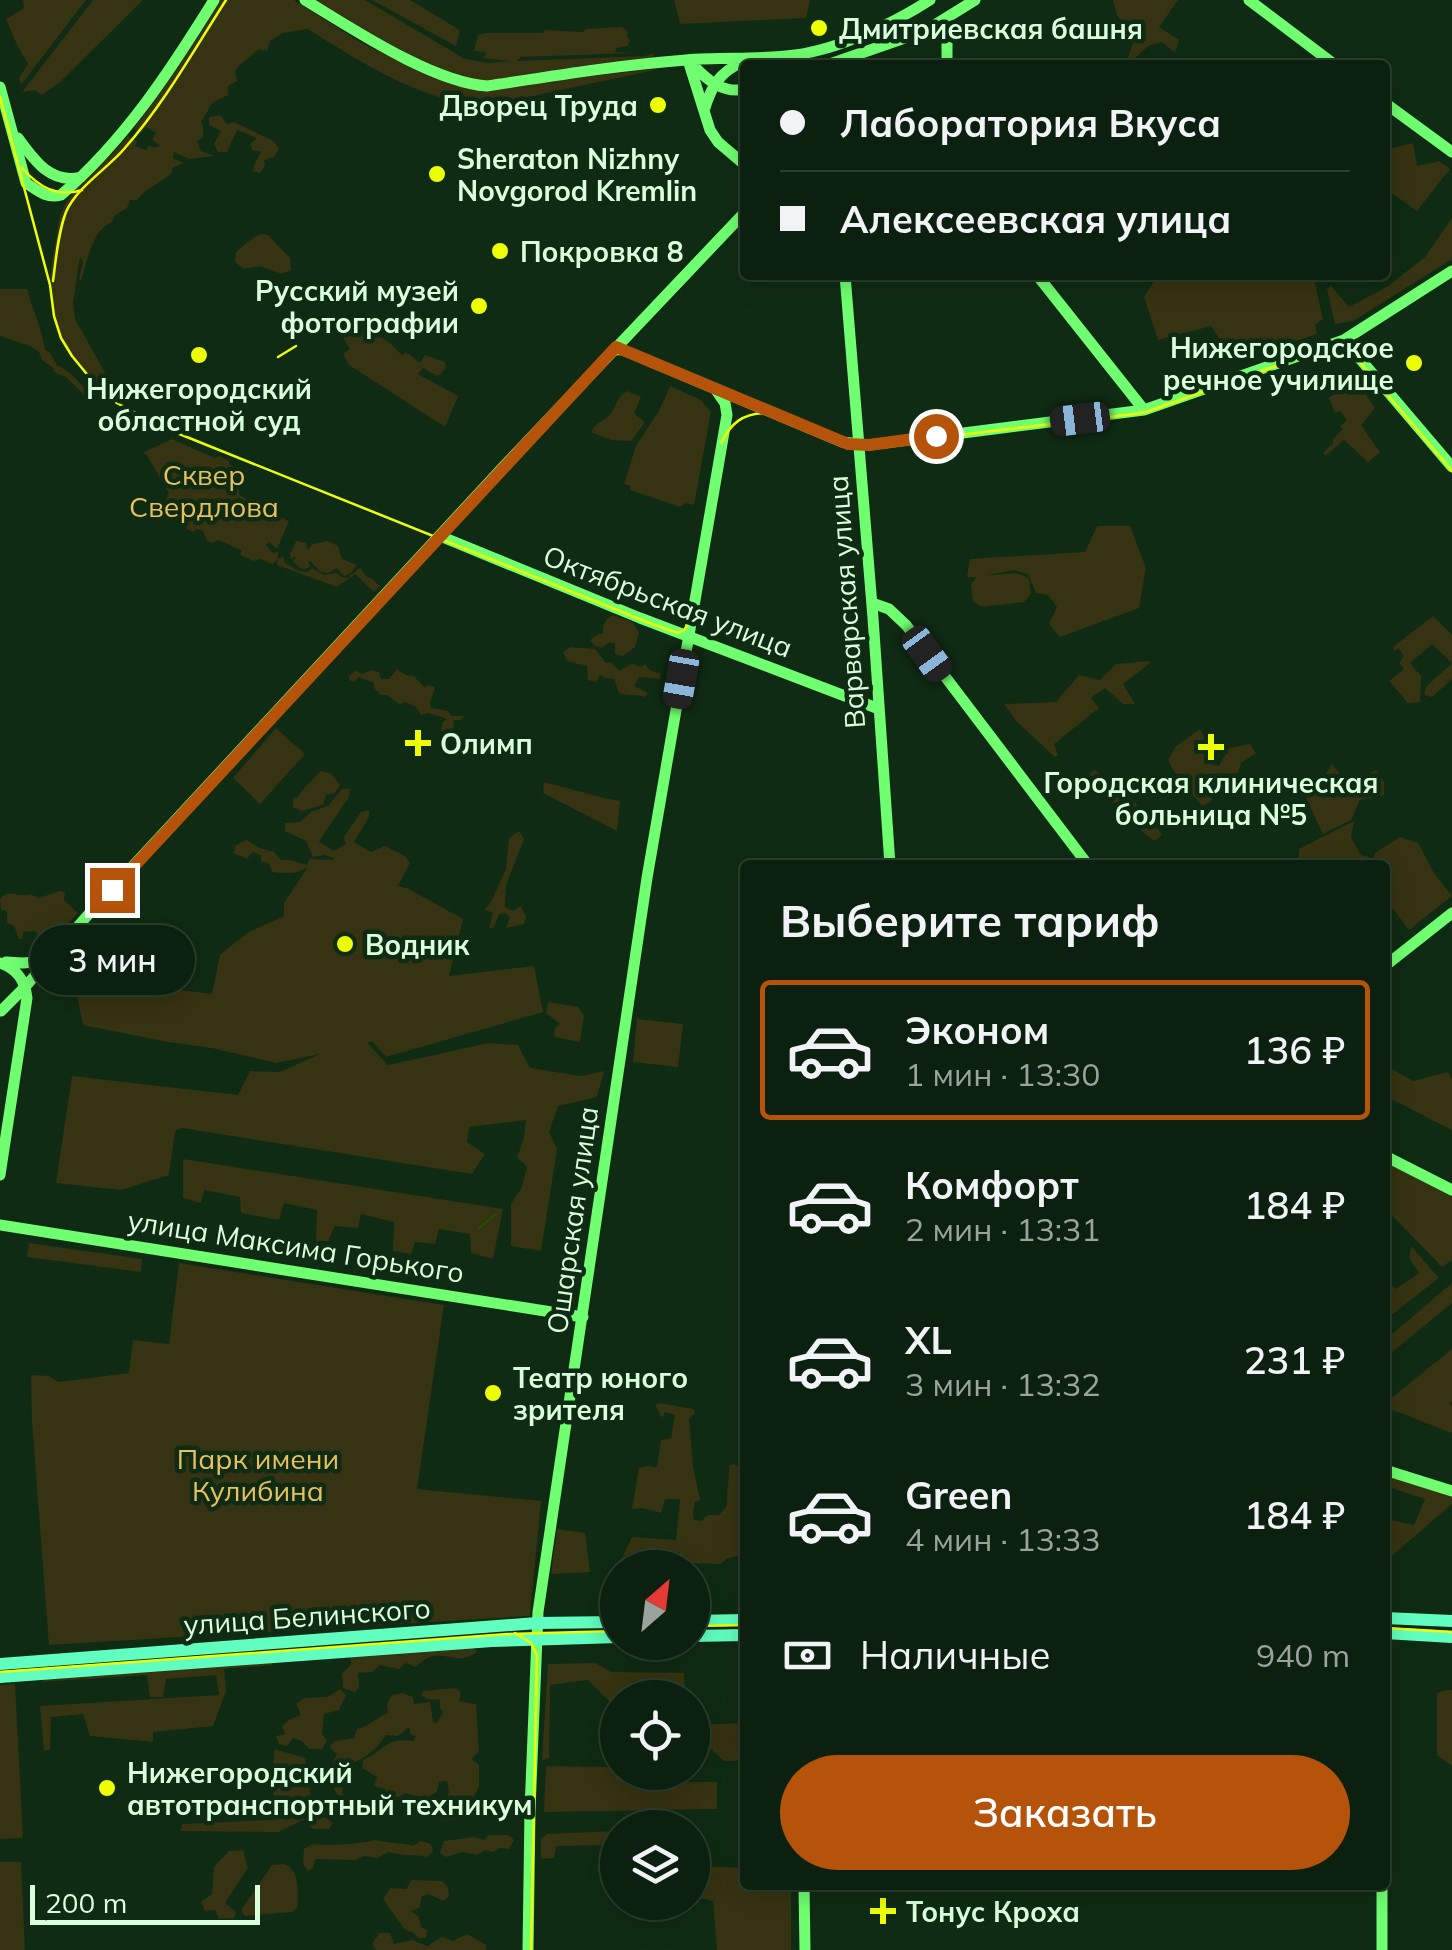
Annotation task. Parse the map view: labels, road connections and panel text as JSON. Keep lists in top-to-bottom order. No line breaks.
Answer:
{"streets":{"main road":["улица Белинского"],"street":["Октябрьская улица","Варварская улица","Ошарская улица","улица Максима Горького"]},"crossings":[["Октябрьская улица","Варварская улица"],["Октябрьская улица","Ошарская улица"],["Ошарская улица","улица Максима Горького"],["Ошарская улица","улица Белинского"]],"parks":["Сквер Свердлова","Парк имени Кулибина"],"places":{"other":["Дмитриевская башня","Дворец Труда","Sheraton Nizhny Novgorod Kremlin","Покровка 8","Русский музей фотографии","Нижегородский областной суд","Нижегородское речное училище","Водник","Театр юного зрителя","Нижегородский автотранспортный техникум"],"health":["Олимп","Городская клиническая больница №5","Тонус Кроха"]},"scale_bar":"200 m","north":"top right","page":{"banner":["Лаборатория Вкуса","Алексеевская улица"],"heading":"Выберите тариф","bubble":"3 мин","list":[{"name":"Эконом","note":"1 мин · 13:30","value":"136 ₽"},{"name":"Комфорт","note":"2 мин · 13:31","value":"184 ₽"},{"name":"XL","note":"3 мин · 13:32","value":"231 ₽"},{"name":"Green","note":"4 мин · 13:33","value":"184 ₽"}],"pay":["Наличные","940 m"],"buttons":"Заказать","scale":"200 m"}}
